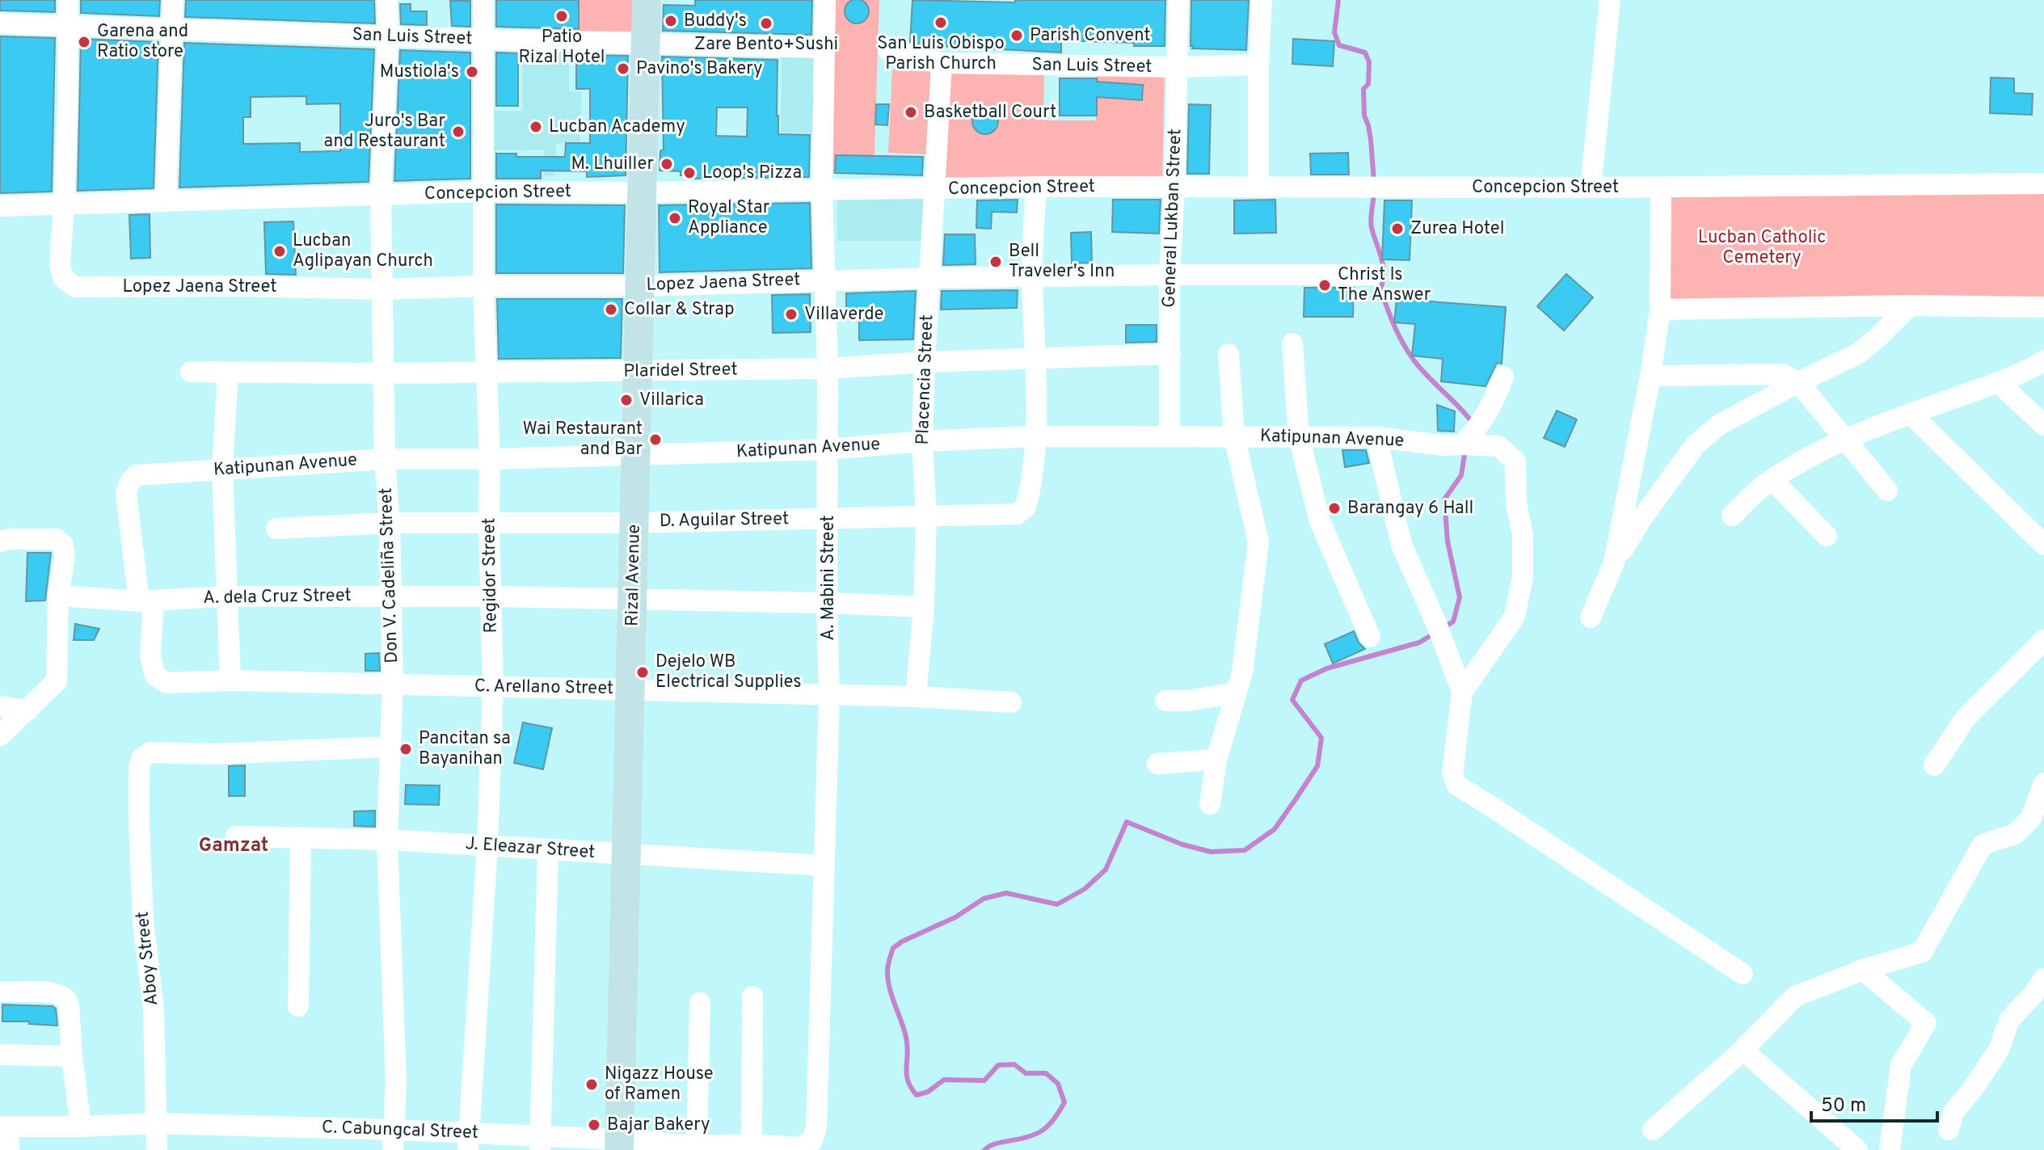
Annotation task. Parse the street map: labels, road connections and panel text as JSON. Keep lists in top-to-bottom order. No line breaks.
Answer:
{"streets":{"main road":["Rizal Avenue"],"street":["San Luis Street","Concepcion Street","General Lukban Street","Lopez Jaena Street","Plaridel Street","Placencia Street","Katipunan Avenue","D. Aguilar Street","Don V. Cadeliña Street","Regidor Street","A. Mabini Street","A. dela Cruz Street","C. Arellano Street","J. Eleazar Street","Aboy Street","C. Cabungcal Street"]},"crossings":[["San Luis Street","General Lukban Street"],["San Luis Street","Placencia Street"],["San Luis Street","Don V. Cadeliña Street"],["San Luis Street","Regidor Street"],["San Luis Street","Rizal Avenue"],["San Luis Street","A. Mabini Street"],["Concepcion Street","General Lukban Street"],["Concepcion Street","Lopez Jaena Street"],["Concepcion Street","Placencia Street"],["Concepcion Street","Don V. Cadeliña Street"],["Concepcion Street","Regidor Street"],["Concepcion Street","Rizal Avenue"],["Concepcion Street","A. Mabini Street"],["General Lukban Street","Lopez Jaena Street"],["General Lukban Street","Plaridel Street"],["General Lukban Street","Katipunan Avenue"],["Lopez Jaena Street","Placencia Street"],["Lopez Jaena Street","Don V. Cadeliña Street"],["Lopez Jaena Street","Regidor Street"],["Lopez Jaena Street","Rizal Avenue"],["Lopez Jaena Street","A. Mabini Street"],["Plaridel Street","Placencia Street"],["Plaridel Street","Don V. Cadeliña Street"],["Plaridel Street","Regidor Street"],["Plaridel Street","Rizal Avenue"],["Plaridel Street","A. Mabini Street"],["Placencia Street","Katipunan Avenue"],["Placencia Street","D. Aguilar Street"],["Placencia Street","A. dela Cruz Street"],["Placencia Street","C. Arellano Street"],["Katipunan Avenue","D. Aguilar Street"],["Katipunan Avenue","Don V. Cadeliña Street"],["Katipunan Avenue","Regidor Street"],["Katipunan Avenue","Rizal Avenue"],["Katipunan Avenue","A. Mabini Street"],["Katipunan Avenue","A. dela Cruz Street"],["Katipunan Avenue","C. Arellano Street"],["D. Aguilar Street","Don V. Cadeliña Street"],["D. Aguilar Street","Regidor Street"],["D. Aguilar Street","Rizal Avenue"],["D. Aguilar Street","A. Mabini Street"],["Don V. Cadeliña Street","A. dela Cruz Street"],["Don V. Cadeliña Street","C. Arellano Street"],["Don V. Cadeliña Street","J. Eleazar Street"],["Don V. Cadeliña Street","Aboy Street"],["Don V. Cadeliña Street","C. Cabungcal Street"],["Regidor Street","A. dela Cruz Street"],["Regidor Street","C. Arellano Street"],["Regidor Street","J. Eleazar Street"],["Regidor Street","C. Cabungcal Street"],["Rizal Avenue","A. dela Cruz Street"],["Rizal Avenue","C. Arellano Street"],["Rizal Avenue","J. Eleazar Street"],["Rizal Avenue","C. Cabungcal Street"],["A. Mabini Street","A. dela Cruz Street"],["A. Mabini Street","C. Arellano Street"],["A. Mabini Street","J. Eleazar Street"],["A. Mabini Street","C. Cabungcal Street"],["A. dela Cruz Street","C. Arellano Street"],["Aboy Street","C. Cabungcal Street"]],"districts":["Gamzat"],"parks":["Lucban Catholic Cemetery"],"places":["Patio Rizal Hotel","Buddy's","San Luis Obispo Parish Church","Zare Bento+Sushi","Parish Convent","Garena and Ratio store","Pavino's Bakery","Mustiola's","Basketball Court","Lucban Academy","Juro's Bar and Restaurant","M. Lhuiller","Loop's Pizza","Royal Star Appliance","Zurea Hotel","Lucban Aglipayan Church","Bell Traveler's Inn","Christ Is The Answer","Collar & Strap","Villaverde","Villarica","Wai Restaurant and Bar","Barangay 6 Hall","Dejelo WB Electrical Supplies","Pancitan sa Bayanihan","Nigazz House of Ramen","Bajar Bakery"],"scale_bar":"50 m"}
